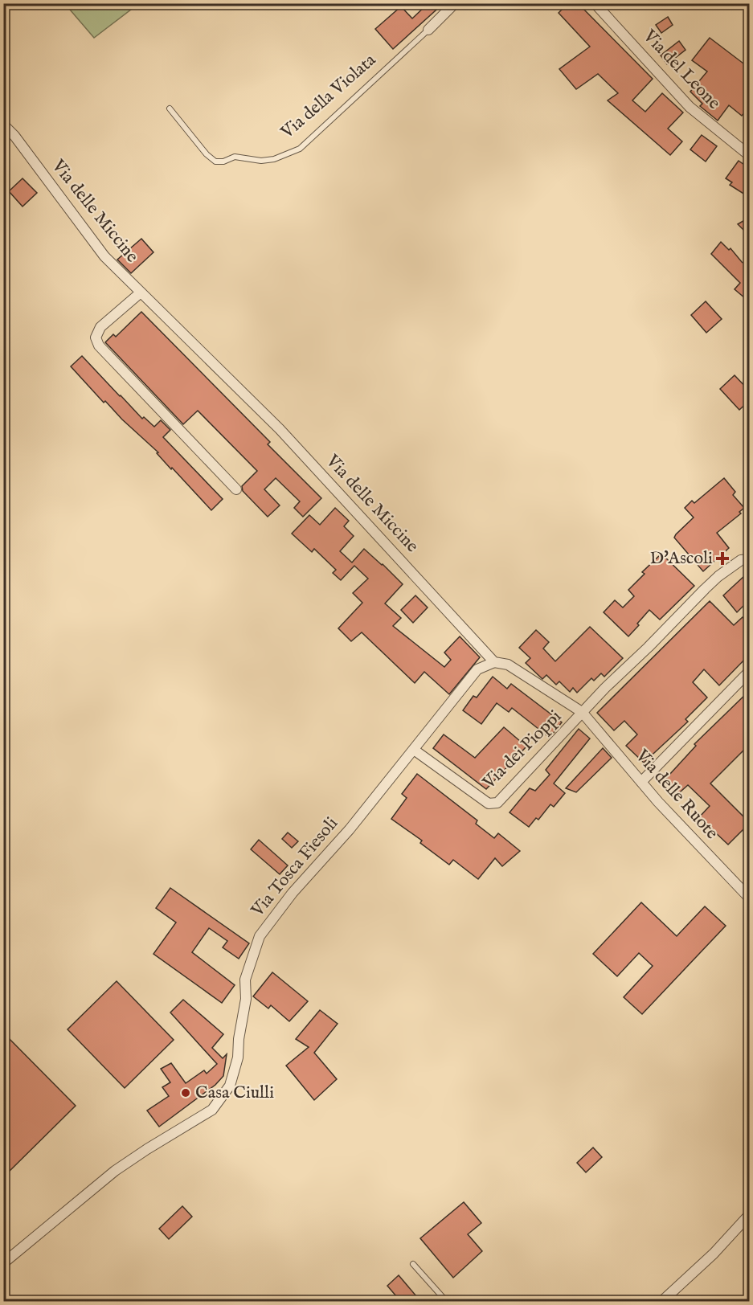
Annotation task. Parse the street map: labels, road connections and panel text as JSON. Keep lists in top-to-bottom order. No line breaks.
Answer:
{"streets":{"street":["Via del Leone","Via della Violata","Via delle Miccine","Via dei Pioppi","Via delle Ruote","Via Tosca Fiesoli"]},"crossings":[["Via delle Miccine","Via dei Pioppi"],["Via delle Miccine","Via delle Ruote"],["Via delle Miccine","Via Tosca Fiesoli"],["Via dei Pioppi","Via delle Ruote"],["Via dei Pioppi","Via Tosca Fiesoli"]],"places":{"health":["D'Ascoli"],"other":["Casa Ciulli"]}}
